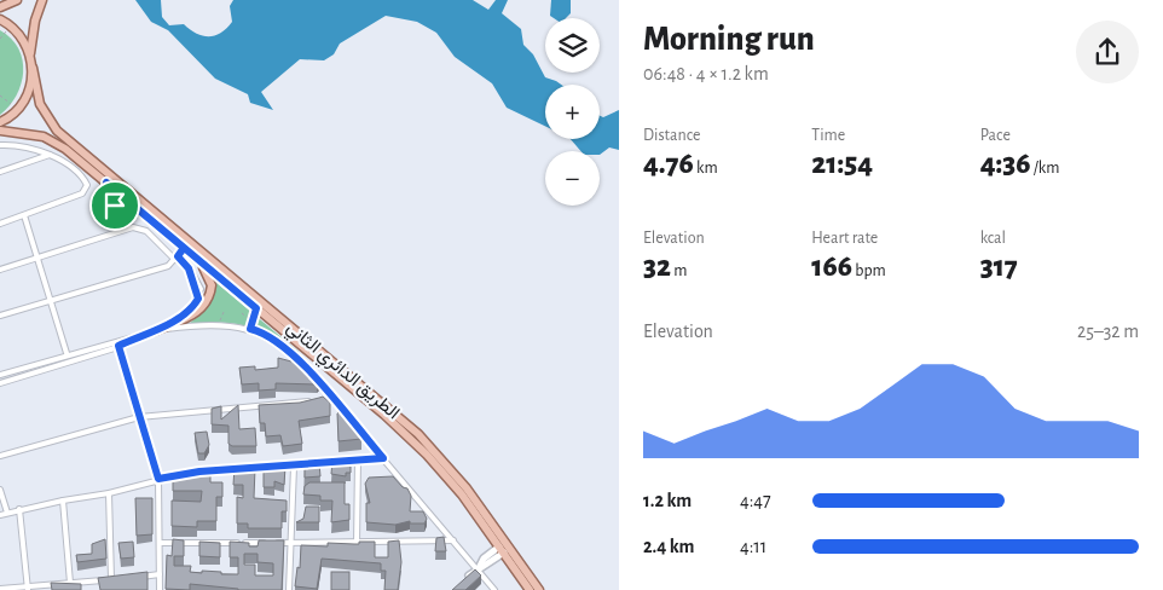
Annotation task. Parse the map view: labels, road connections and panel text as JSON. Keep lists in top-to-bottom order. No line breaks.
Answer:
{"streets":{"main road":["الطريق الدائري الثاني"]},"page":{"heading":["Morning run","06:48 · 4 × 1.2 km"],"map_buttons":["+","−"],"stats":[["Distance","4.76 km"],["Time","21:54"],["Pace","4:36 /km"],["Elevation","32 m"],["Heart rate","166 bpm"],["kcal","317"]],"chart":["Elevation","25–32 m"],"list":[{"name":"1.2 km","note":"4:47"},{"name":"2.4 km","note":"4:11"}]}}
